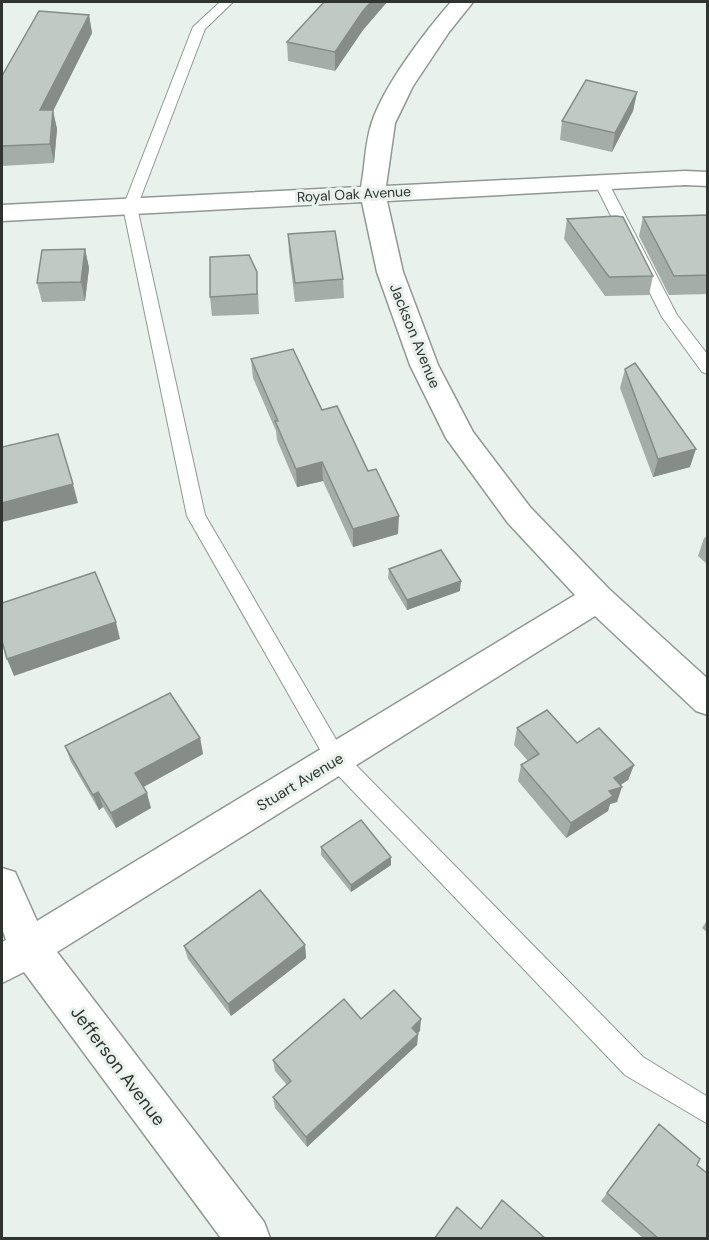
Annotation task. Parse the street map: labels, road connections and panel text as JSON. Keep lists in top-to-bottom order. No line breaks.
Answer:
{"streets":{"street":["Royal Oak Avenue","Jackson Avenue","Stuart Avenue","Jefferson Avenue"]},"crossings":[["Royal Oak Avenue","Jackson Avenue"],["Jackson Avenue","Stuart Avenue"],["Stuart Avenue","Jefferson Avenue"]]}
